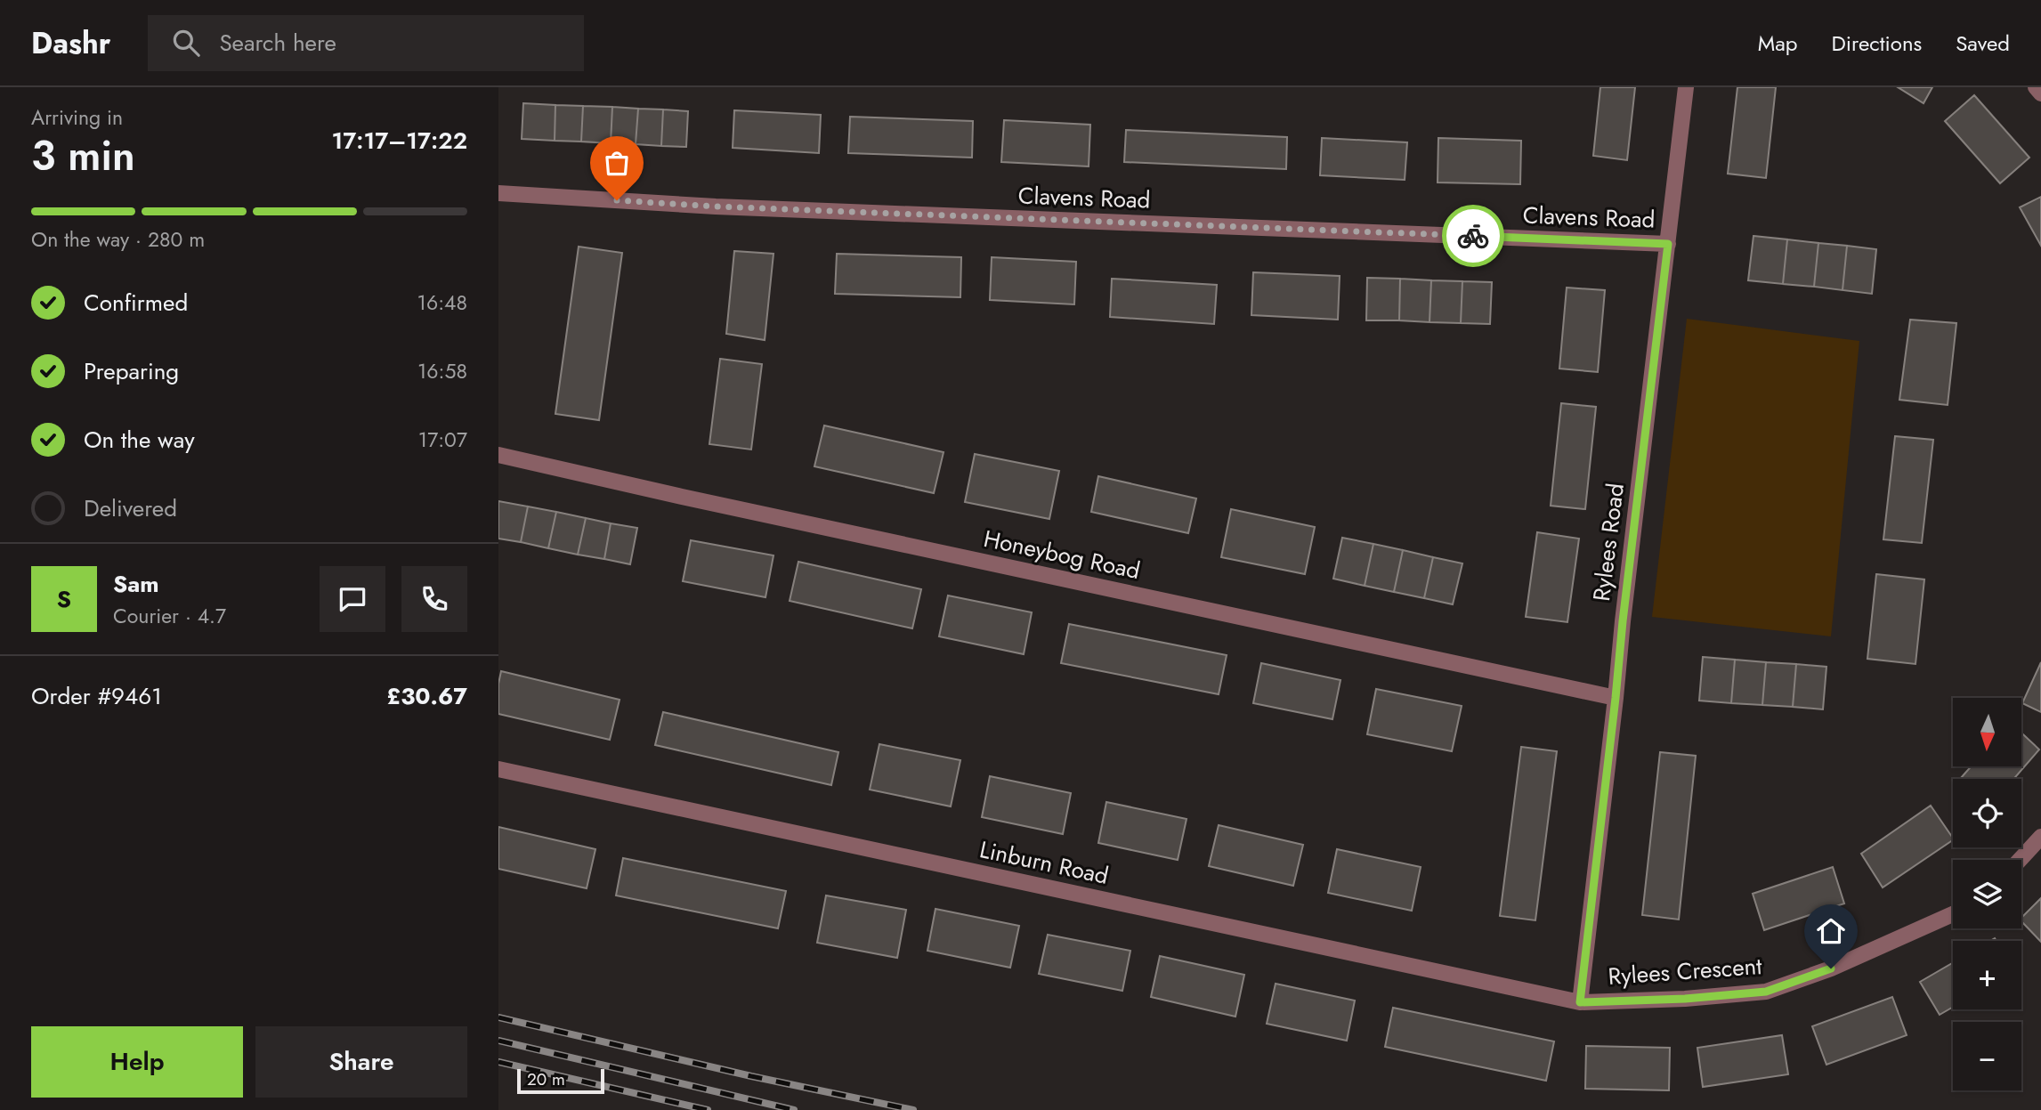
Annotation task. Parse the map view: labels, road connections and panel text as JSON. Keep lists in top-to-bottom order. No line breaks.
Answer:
{"streets":{"street":["Clavens Road","Rylees Road","Honeybog Road","Linburn Road","Rylees Crescent"]},"crossings":[["Clavens Road","Rylees Road"],["Rylees Road","Honeybog Road"],["Rylees Road","Linburn Road"],["Rylees Road","Rylees Crescent"],["Linburn Road","Rylees Crescent"]],"scale_bar":"20 m","north":"bottom","page":{"header":"Dashr","search":"Search here","nav":["Map","Directions","Saved"],"heading":["3 min","Arriving in","17:17–17:22"],"panel":["Sam","Courier · 4.7","Order #9461","£30.67"],"bar":"On the way · 280 m","list":[["Confirmed","16:48"],["Preparing","16:58"],["On the way","17:07"],"Delivered"],"round":"S","map_buttons":["+","−"],"buttons":["Help","Share"],"scale":"20 m"}}
